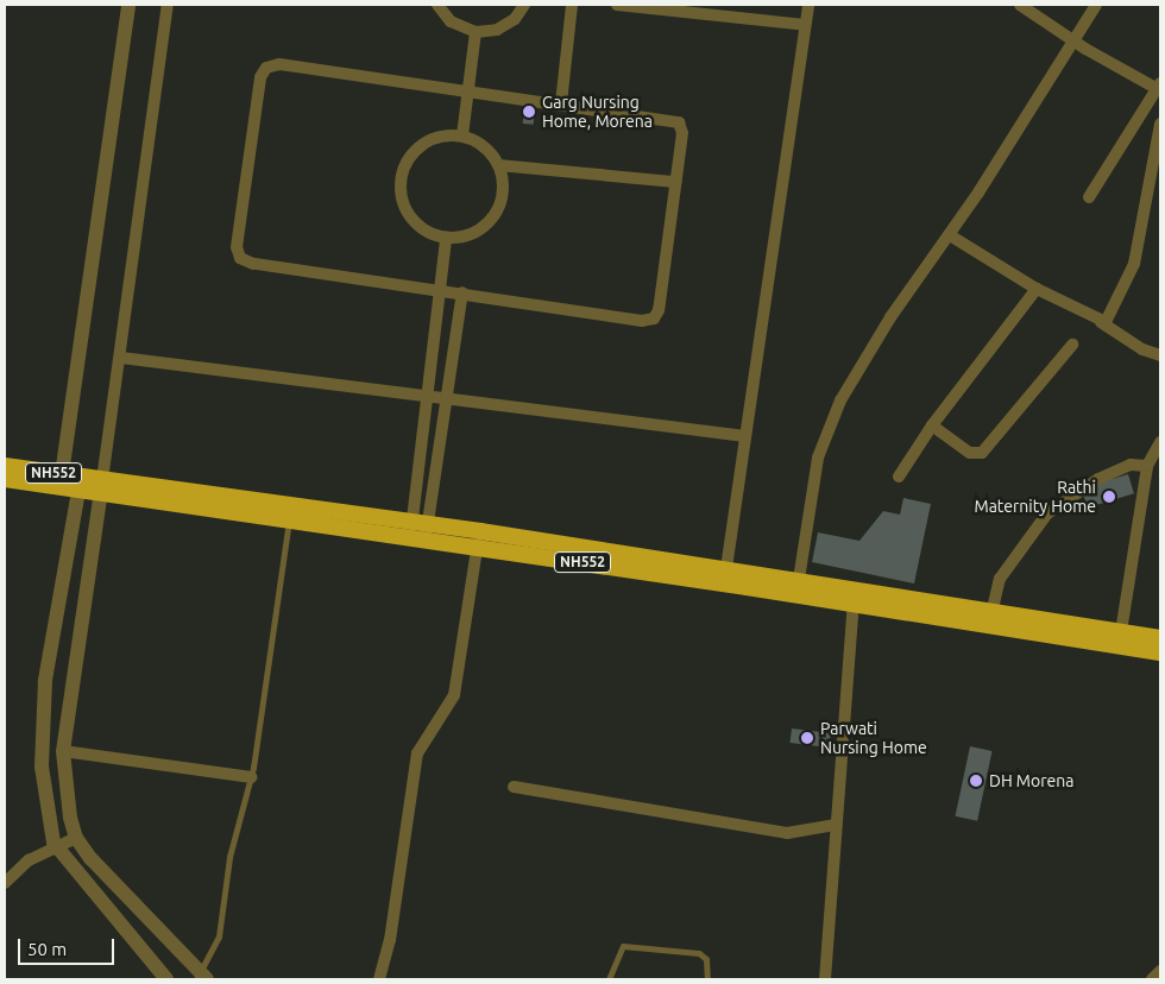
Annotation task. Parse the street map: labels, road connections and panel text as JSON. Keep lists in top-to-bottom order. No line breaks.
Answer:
{"streets":{"highway":["NH552"]},"places":["Garg Nursing Home, Morena","Rathi Maternity Home","Parwati Nursing Home","DH Morena"],"scale_bar":"50 m"}
